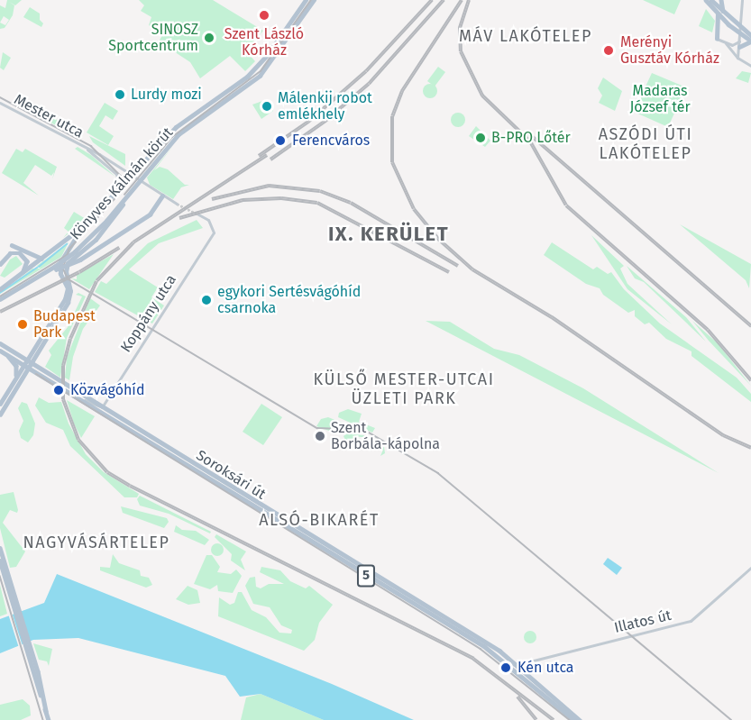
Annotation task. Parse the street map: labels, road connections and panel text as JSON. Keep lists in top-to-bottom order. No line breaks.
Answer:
{"streets":{"main road":["Könyves Kálmán körút","Soroksári út","5"],"street":["Mester utca","Koppány utca","Illatos út"]},"crossings":[["Mester utca","Könyves Kálmán körút"],["Koppány utca","Soroksári út"],["Soroksári út","Illatos út"]],"districts":["MÁV LAKÓTELEP","ASZÓDI ÚTI LAKÓTELEP","IX. KERÜLET","KÜLSŐ MESTER-UTCAI ÜZLETI PARK","ALSÓ-BIKARÉT","NAGYVÁSÁRTELEP"],"parks":["Madaras József tér"],"places":["Szent László Kórház","SINOSZ Sportcentrum","Merényi Gusztáv Kórház","Lurdy mozi","Málenkij robot emlékhely","B-PRO Lőtér","Ferencváros","egykori Sertésvágóhíd csarnoka","Budapest Park","Közvágóhíd","Szent Borbála-kápolna","Kén utca"]}
